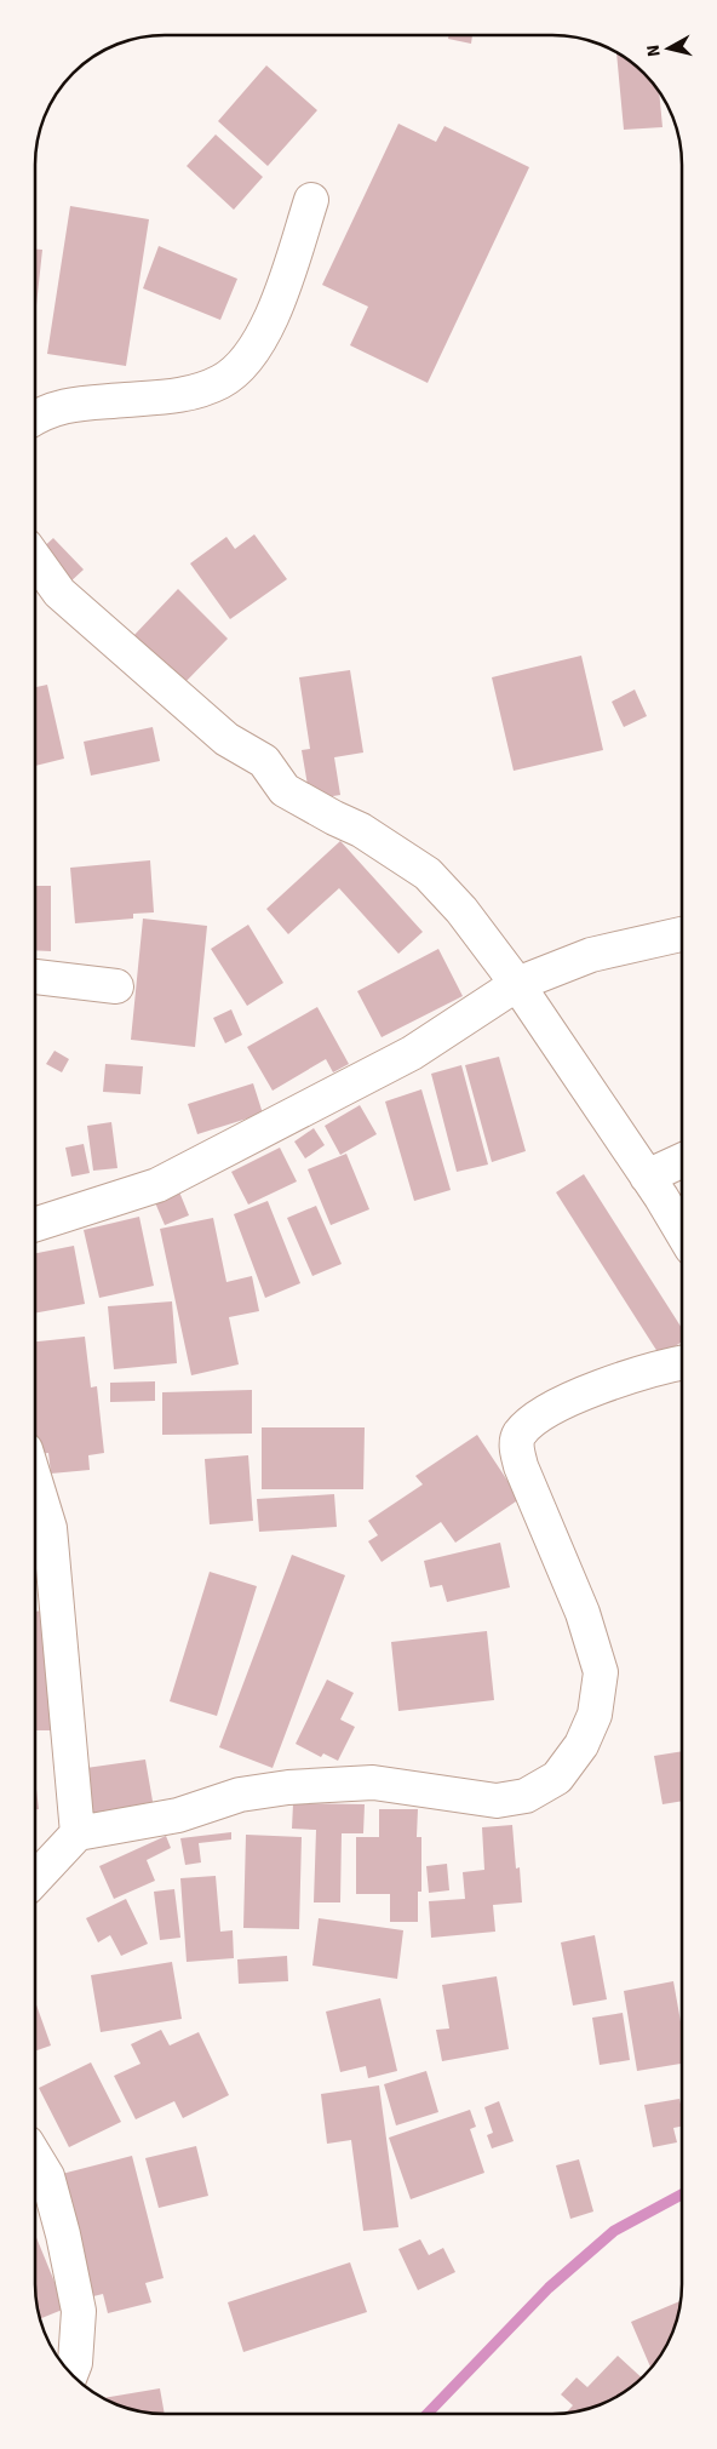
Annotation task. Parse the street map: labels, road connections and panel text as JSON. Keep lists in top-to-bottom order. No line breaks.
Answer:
{"north":"left"}
